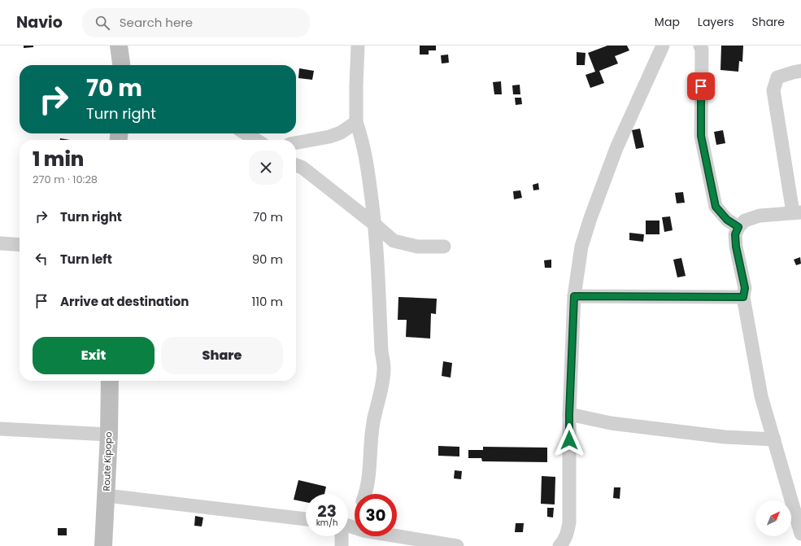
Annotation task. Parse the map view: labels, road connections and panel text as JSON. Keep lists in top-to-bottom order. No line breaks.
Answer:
{"streets":{"main road":["Route Kipopo"]},"north":"top right","page":{"header":"Navio","search":"Search here","nav":["Map","Layers","Share"],"turn":["70 m","Turn right"],"heading":["1 min","270 m · 10:28"],"list":[{"name":"Turn right","value":"70 m"},{"name":"Turn left","value":"90 m"},{"name":"Arrive at destination","value":"110 m"}],"buttons":["Exit","Share"],"speed":"23 km/h","limit":"30"}}
